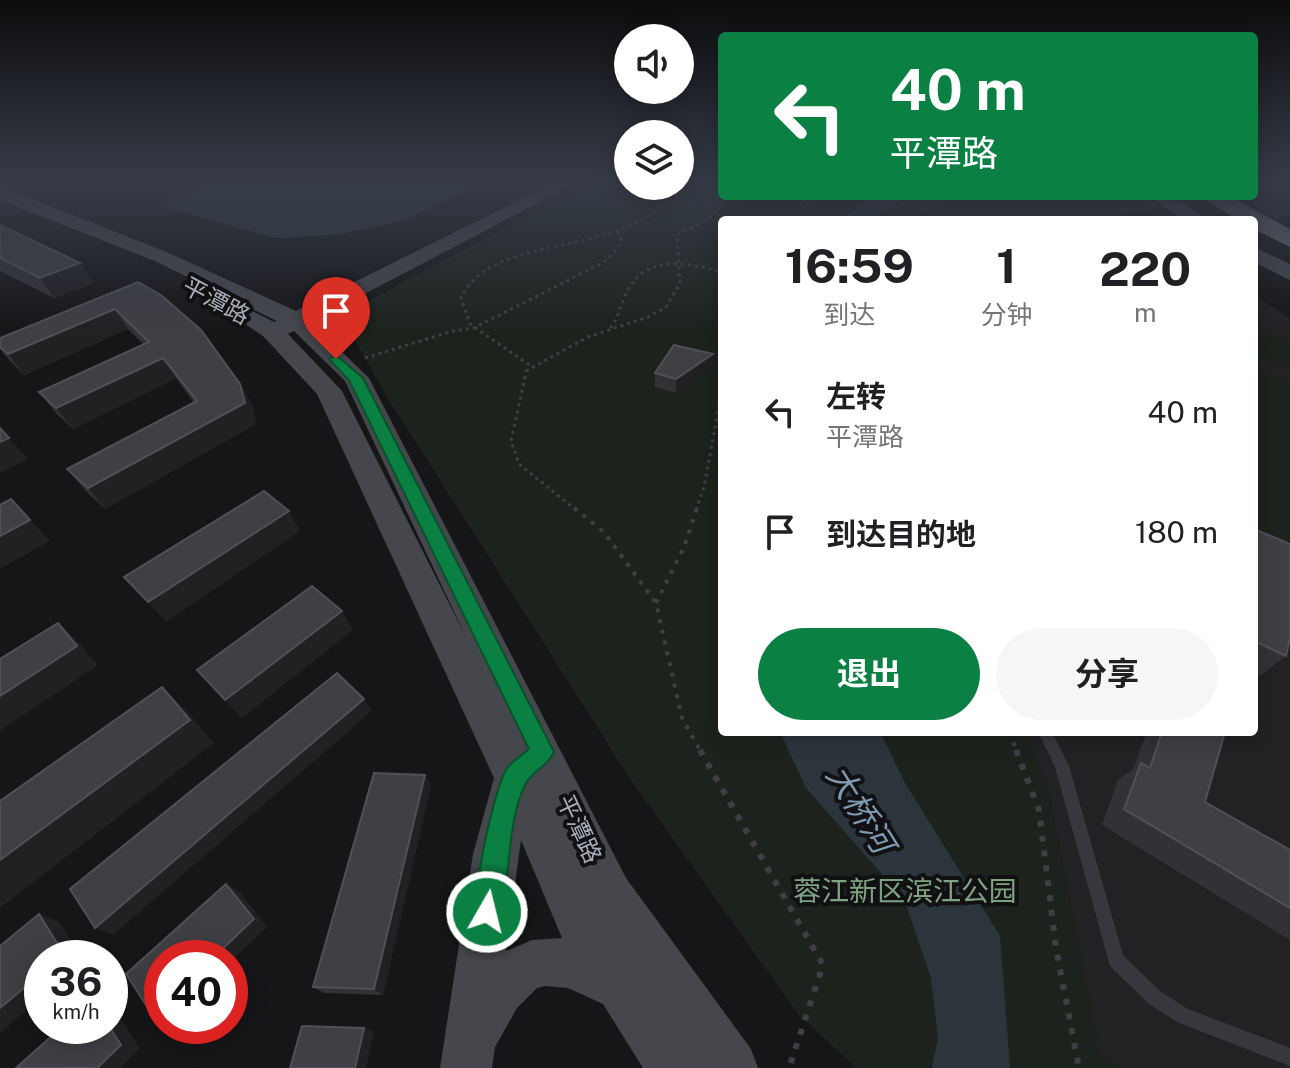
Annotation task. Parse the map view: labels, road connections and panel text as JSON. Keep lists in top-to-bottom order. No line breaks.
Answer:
{"streets":{"street":["平潭路"]},"water":["大桥河"],"parks":["蓉江新区滨江公园"],"page":{"turn":["40 m","平潭路"],"eta":["16:59","到达","1","分钟","220","m"],"list":[{"name":"左转","note":"平潭路","value":"40 m"},{"name":"到达目的地","value":"180 m"}],"buttons":["退出","分享"],"speed":"36 km/h","limit":"40"}}
